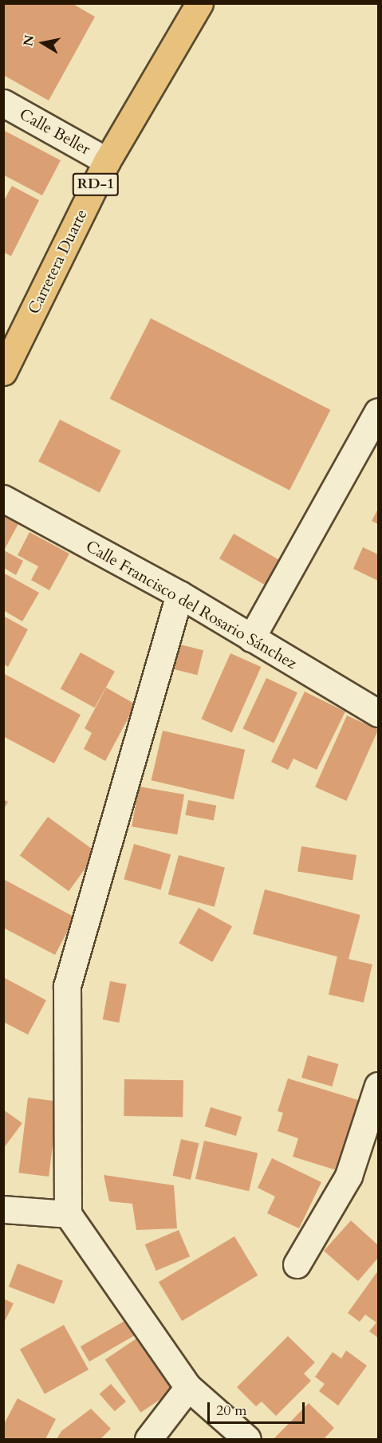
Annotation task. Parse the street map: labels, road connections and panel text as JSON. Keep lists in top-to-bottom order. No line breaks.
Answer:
{"streets":{"main road":["RD-1","Carretera Duarte"],"street":["Calle Beller","Calle Francisco del Rosario Sánchez"]},"crossings":[["Calle Beller","Carretera Duarte"]],"scale_bar":"20 m","north":"left"}
